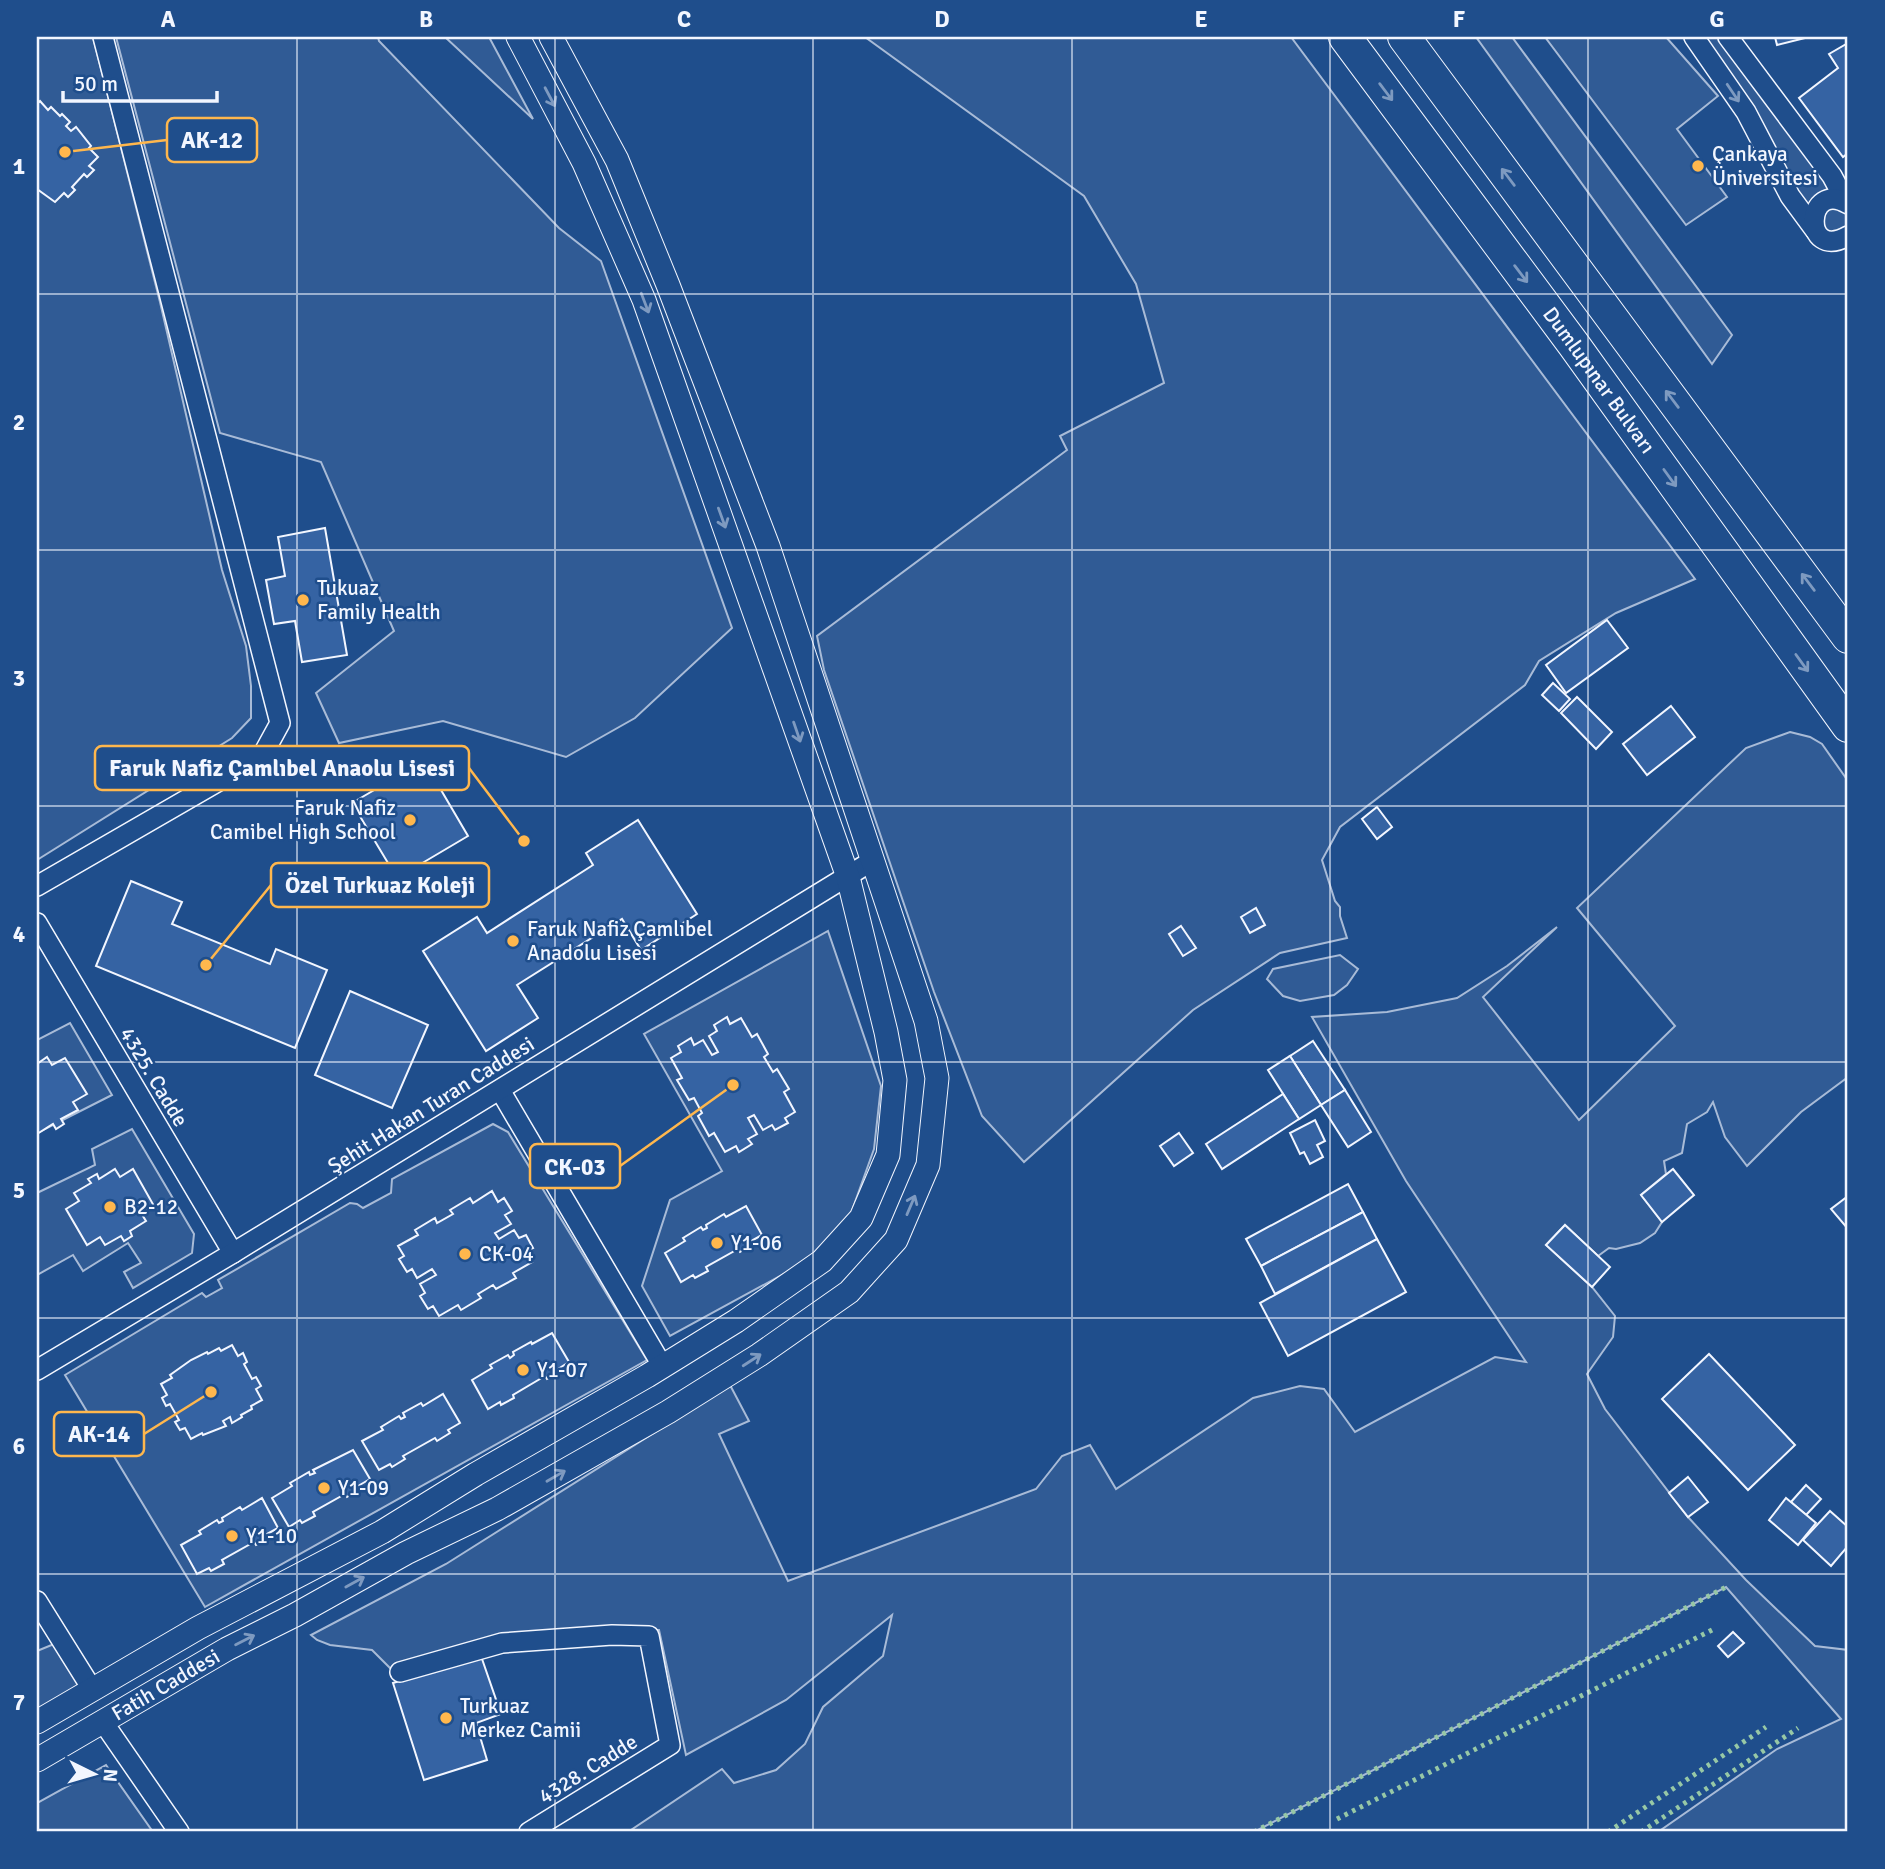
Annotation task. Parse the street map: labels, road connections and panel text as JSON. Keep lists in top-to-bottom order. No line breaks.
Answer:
{"streets":{"highway":["Dumlupınar Bulvarı"],"street":["4325. Cadde","Şehit Hakan Turan Caddesi","Fatih Caddesi","4328. Cadde"]},"crossings":[["4325. Cadde","Şehit Hakan Turan Caddesi"],["Şehit Hakan Turan Caddesi","Fatih Caddesi"]],"places":["AK-12","Çankaya Üniversitesi","Tukuaz Family Health","Faruk Nafiz Camibel High School","Faruk Nafiz Çamlıbel Anaolu Lisesi","Faruk Nafiz Çamlıbel Anadolu Lisesi","Özel Turkuaz Koleji","CK-03","B2-12","Y1-06","CK-04","Y1-07","AK-14","Y1-09","Y1-10","Turkuaz Merkez Camii"],"scale_bar":"50 m","north":"right","grid":{"columns":["A","B","C","D","E","F","G"],"rows":["1","2","3","4","5","6","7"]}}
